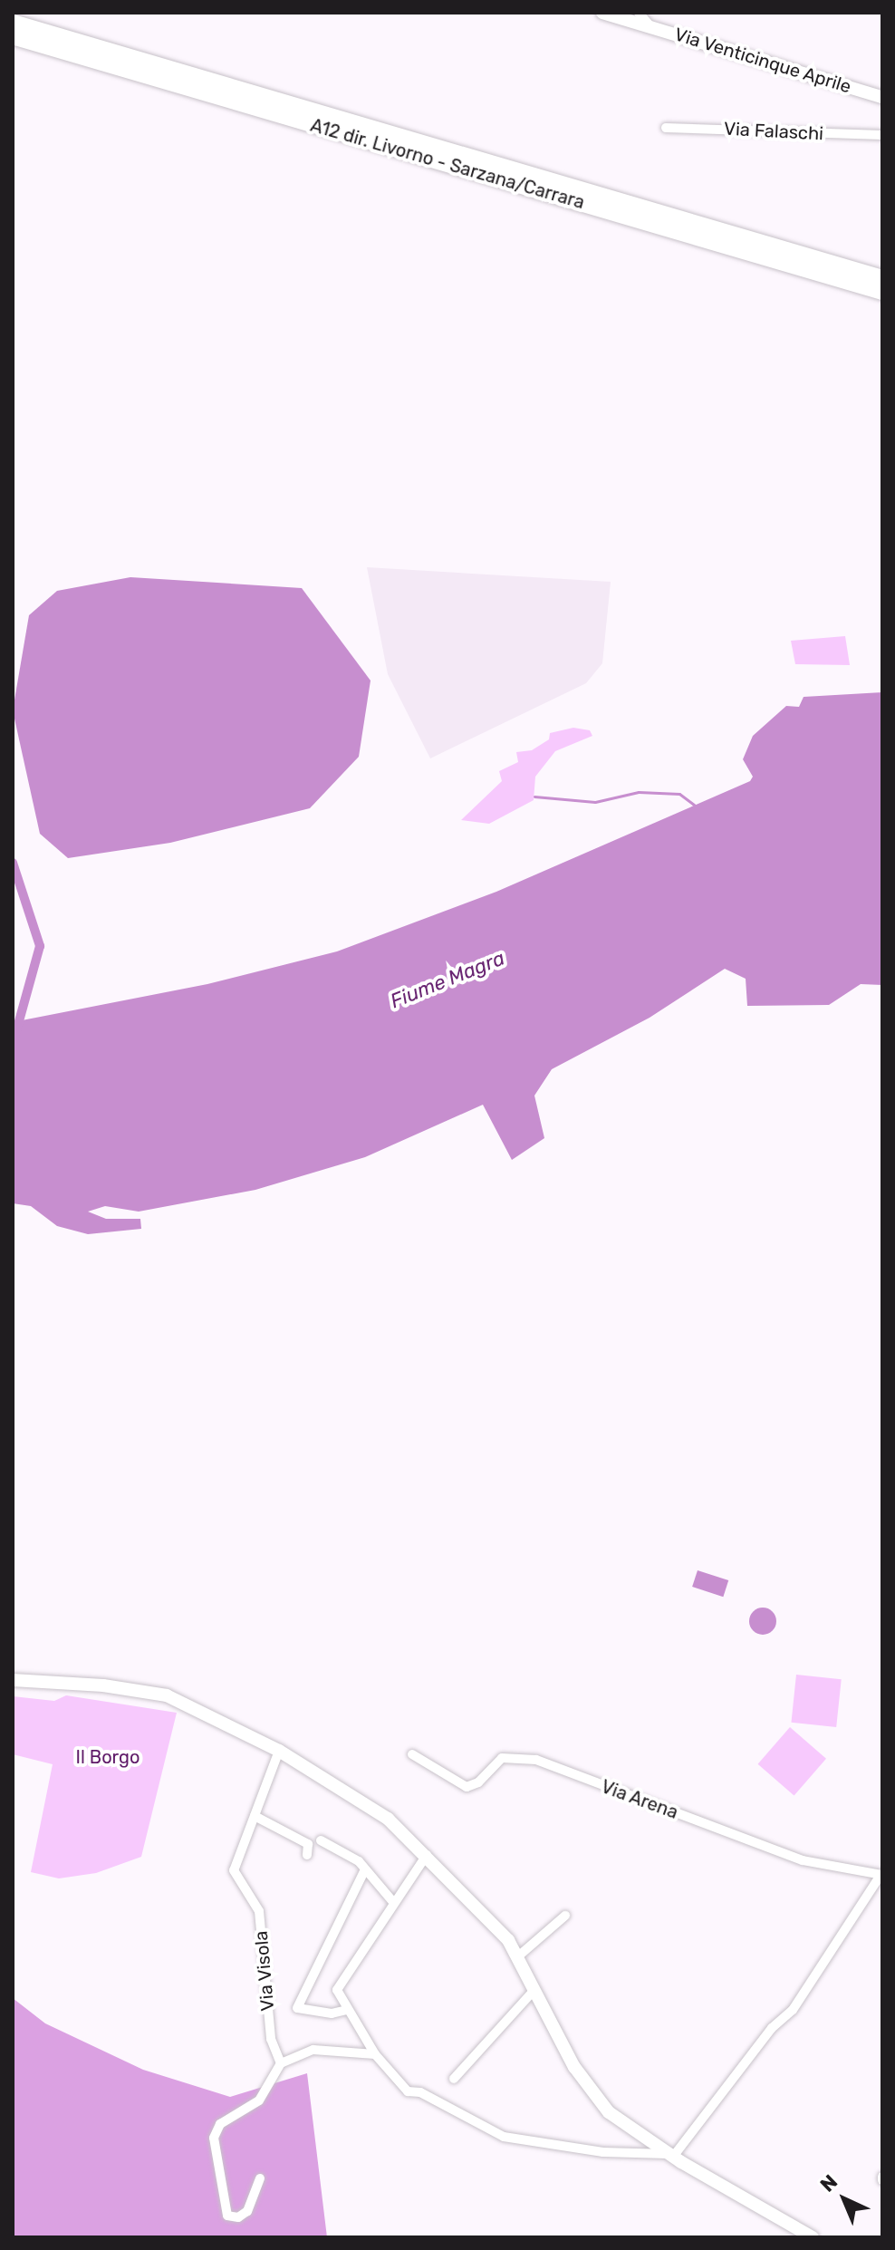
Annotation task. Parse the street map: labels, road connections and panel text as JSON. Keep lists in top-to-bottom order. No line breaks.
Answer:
{"streets":{"highway":["A12 dir. Livorno - Sarzana/Carrara"],"main road":["Via Venticinque Aprile"],"street":["Via Falaschi","Via Arena","Via Visola"]},"water":["Fiume Magra"],"parks":["Il Borgo"],"north":"top left"}
